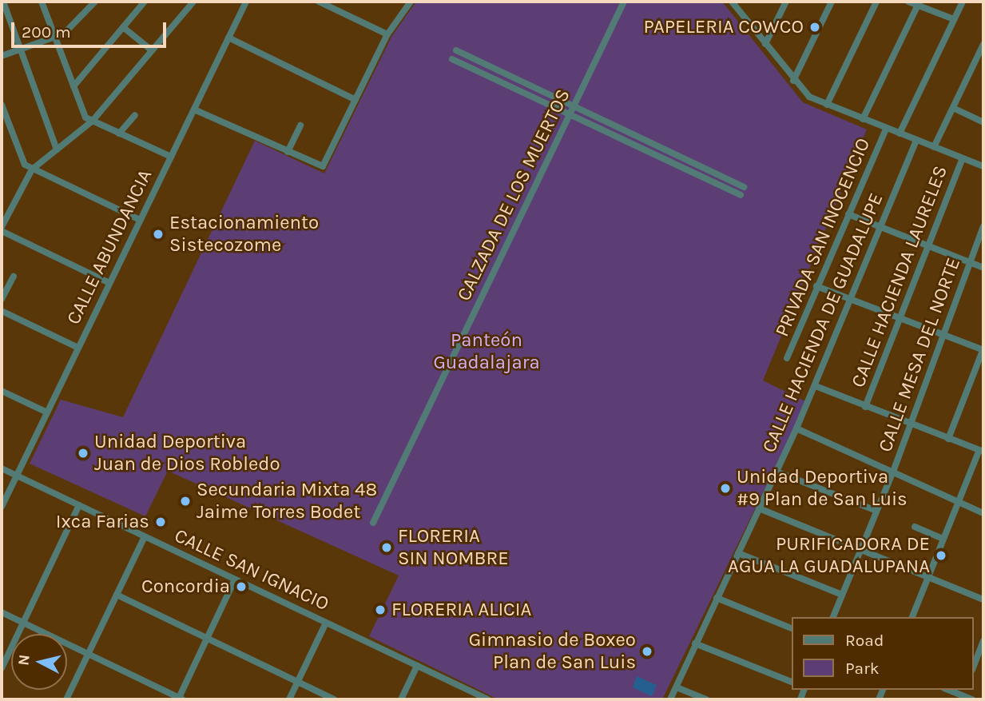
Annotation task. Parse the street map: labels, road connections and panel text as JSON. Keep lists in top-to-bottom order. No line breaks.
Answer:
{"streets":{"street":["CALZADA DE LOS MUERTOS","PRIVADA SAN INOCENCIO","CALLE ABUNDANCIA","CALLE HACIENDA LAURELES","CALLE HACIENDA DE GUADALUPE","CALLE MESA DEL NORTE","CALLE SAN IGNACIO"]},"crossings":[["CALLE ABUNDANCIA","CALLE SAN IGNACIO"]],"parks":["Panteón Guadalajara"],"places":["PAPELERIA COWCO","Estacionamiento Sistecozome","Unidad Deportiva Juan de Dios Robledo","Unidad Deportiva #9 Plan de San Luis","Secundaria Mixta 48 Jaime Torres Bodet","Ixca Farias","FLORERIA SIN NOMBRE","PURIFICADORA DE AGUA LA GUADALUPANA","Concordia","FLORERIA ALICIA","Gimnasio de Boxeo Plan de San Luis"],"legend":["Road","Park"],"scale_bar":"200 m","north":"left"}
